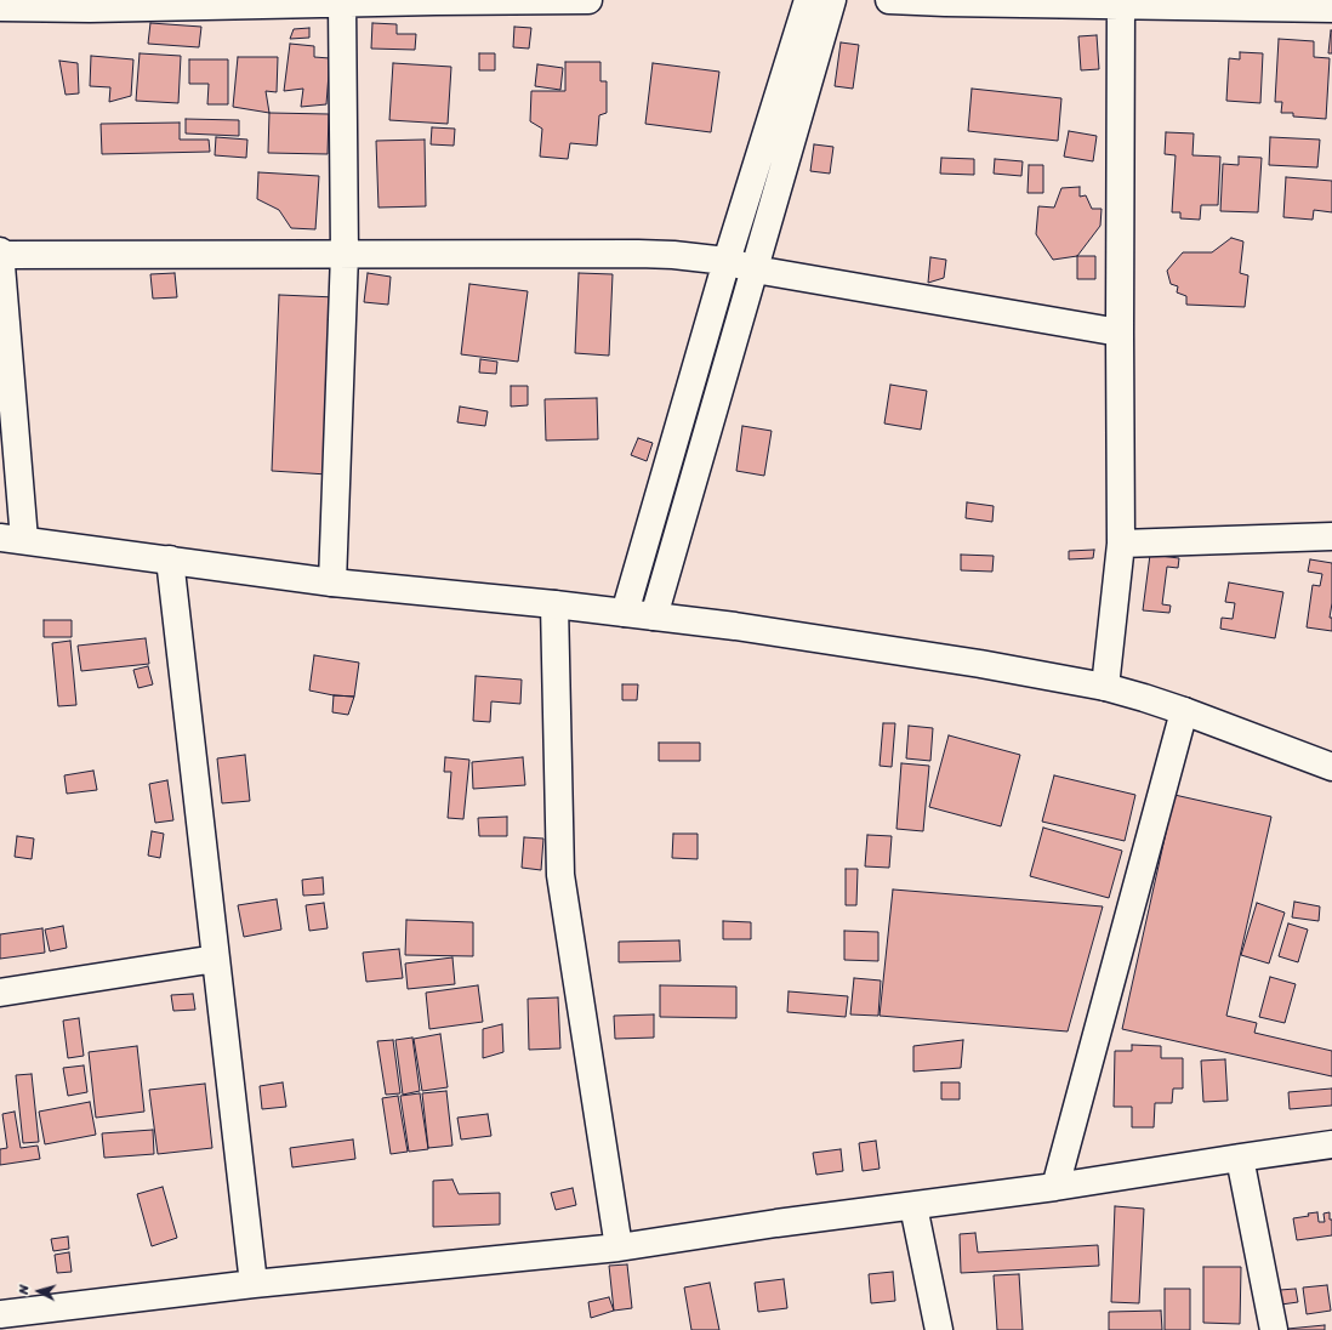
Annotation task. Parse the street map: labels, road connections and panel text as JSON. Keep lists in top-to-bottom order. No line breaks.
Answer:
{"north":"left"}
